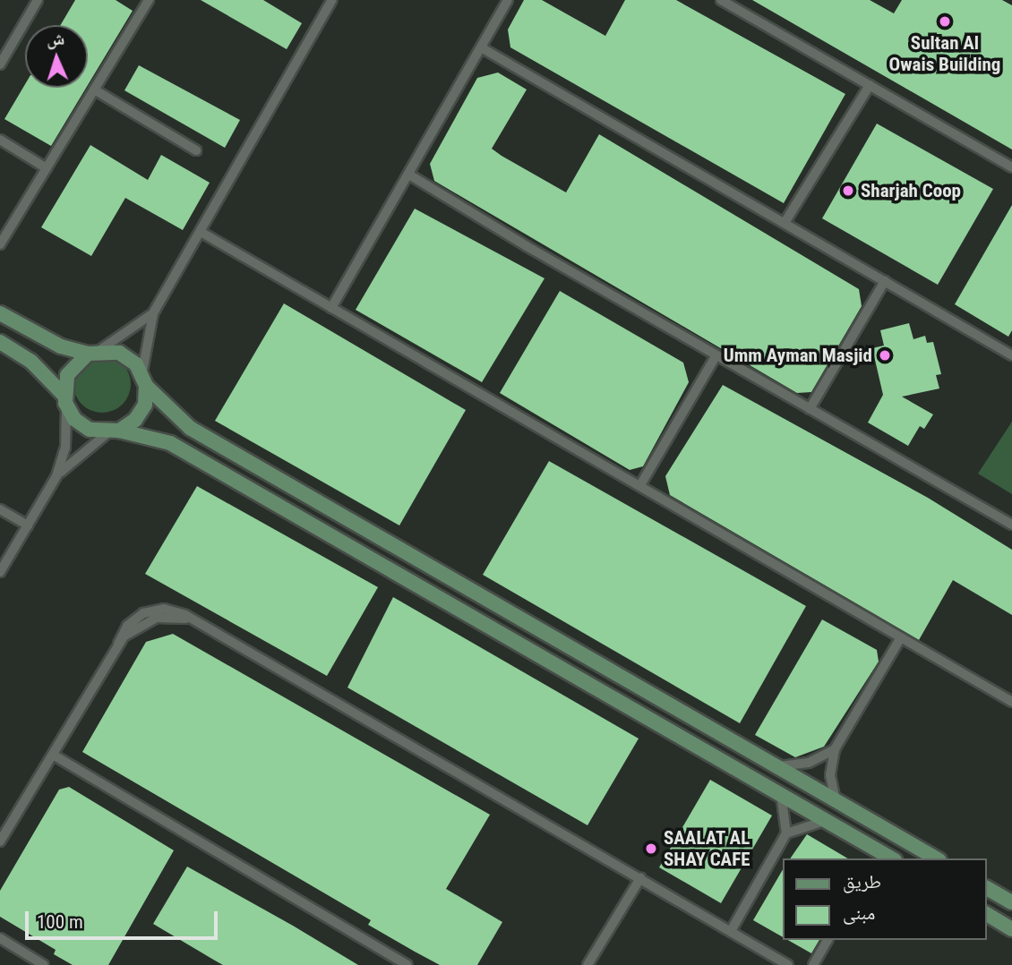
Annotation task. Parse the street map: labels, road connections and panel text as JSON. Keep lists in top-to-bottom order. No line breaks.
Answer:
{"places":["Sultan Al Owais Building","Sharjah Coop","Umm Ayman Masjid","SAALAT AL SHAY CAFE"],"legend":["طريق","مبنى"],"scale_bar":"100 m","north":"top"}
